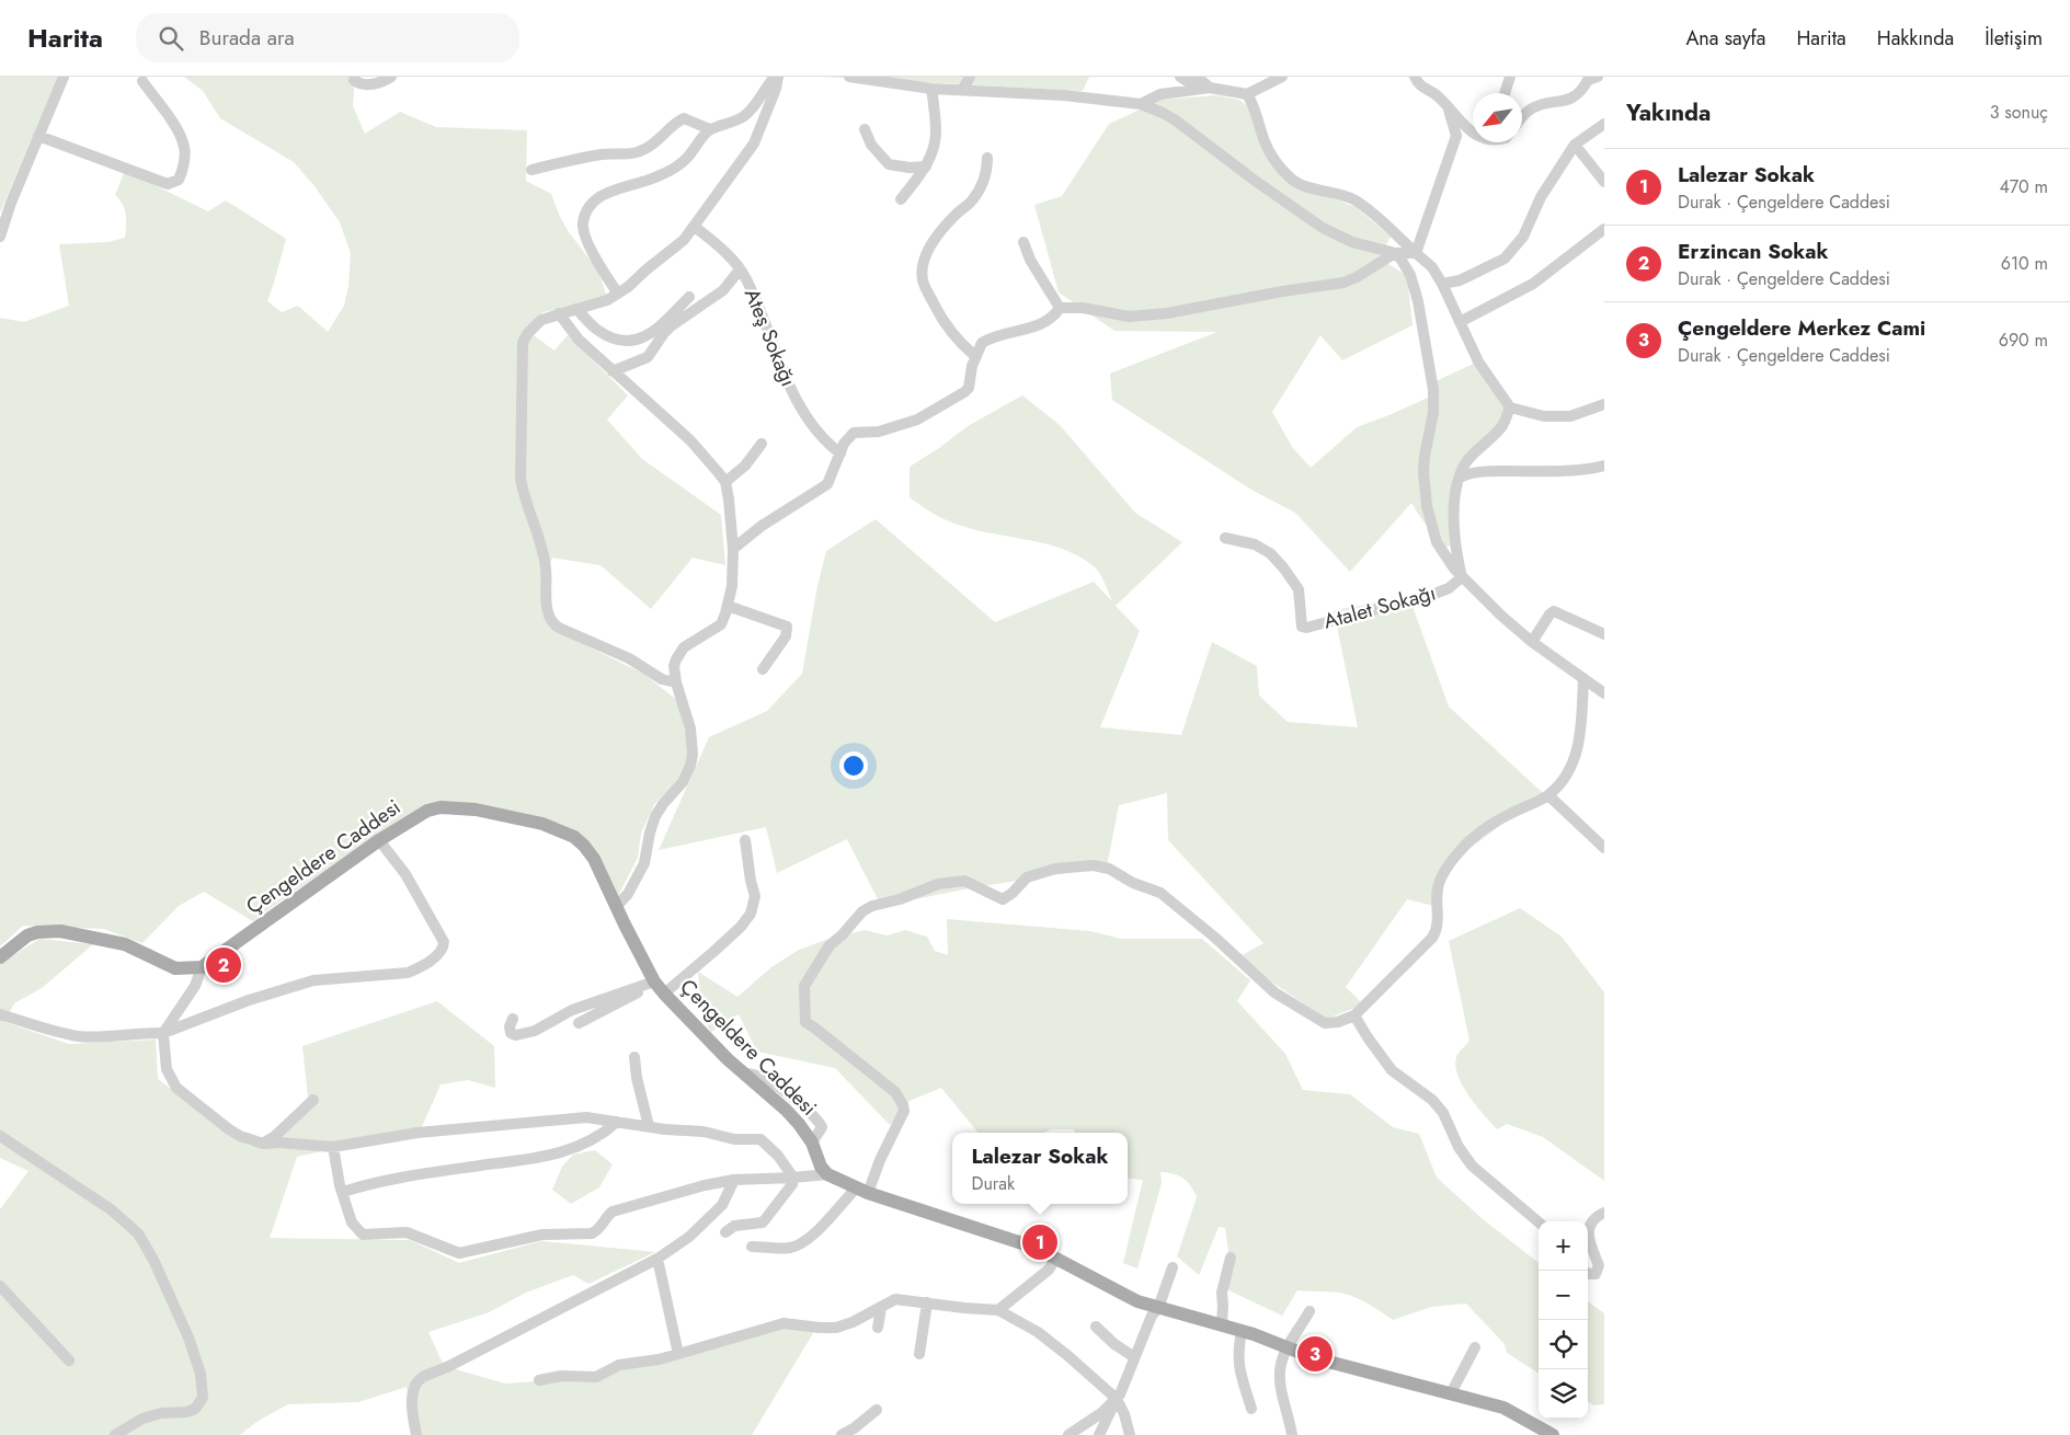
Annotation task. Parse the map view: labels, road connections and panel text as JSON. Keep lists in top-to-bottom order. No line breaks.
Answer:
{"streets":{"main road":["Çengeldere Caddesi"],"street":["Ateş Sokağı","Atalet Sokağı"]},"north":"bottom left","page":{"header":"Harita","search":"Burada ara","nav":["Ana sayfa","Harita","Hakkında","İletişim"],"heading":["Yakında","3 sonuç"],"list":[{"mark":"1","name":"Lalezar Sokak","note":"Durak · Çengeldere Caddesi","value":"470 m"},{"mark":"2","name":"Erzincan Sokak","note":"Durak · Çengeldere Caddesi","value":"610 m"},{"mark":"3","name":"Çengeldere Merkez Cami","note":"Durak · Çengeldere Caddesi","value":"690 m"}],"pins":["2","1","3"],"popup":["Lalezar Sokak","Durak"],"map_buttons":["+","−"]}}
